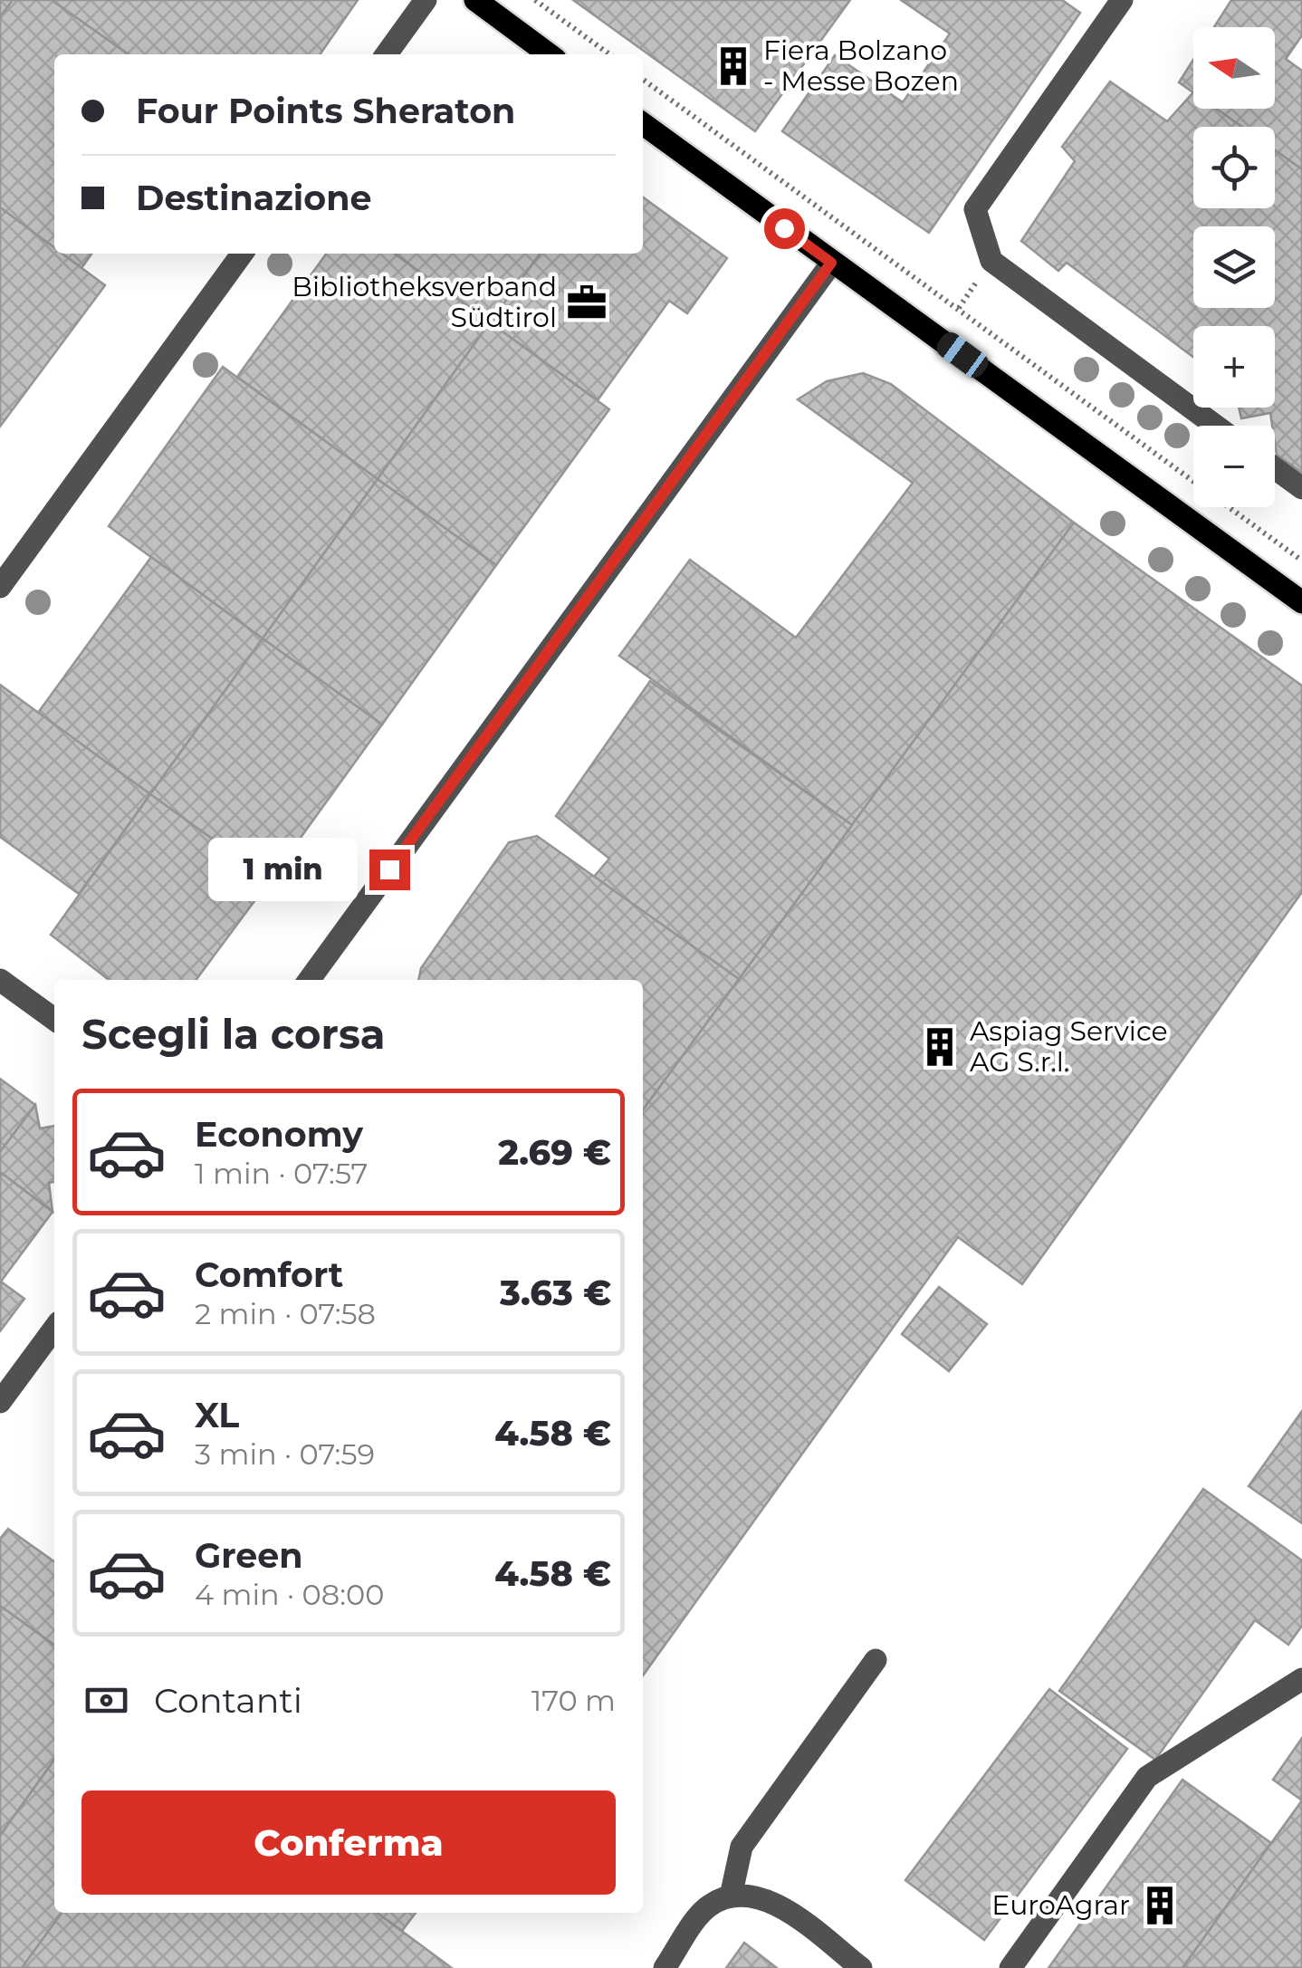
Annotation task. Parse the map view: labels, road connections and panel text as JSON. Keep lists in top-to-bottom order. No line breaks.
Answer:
{"places":{"building":["Fiera Bolzano - Messe Bozen","Aspiag Service AG S.r.l.","EuroAgrar"],"office":["Bibliotheksverband Südtirol"]},"north":"left","page":{"map_buttons":["+","−"],"banner":["Four Points Sheraton","Destinazione"],"bubble":"1 min","heading":"Scegli la corsa","list":[{"name":"Economy","note":"1 min · 07:57","value":"2.69 €"},{"name":"Comfort","note":"2 min · 07:58","value":"3.63 €"},{"name":"XL","note":"3 min · 07:59","value":"4.58 €"},{"name":"Green","note":"4 min · 08:00","value":"4.58 €"}],"pay":["Contanti","170 m"],"buttons":"Conferma"}}
